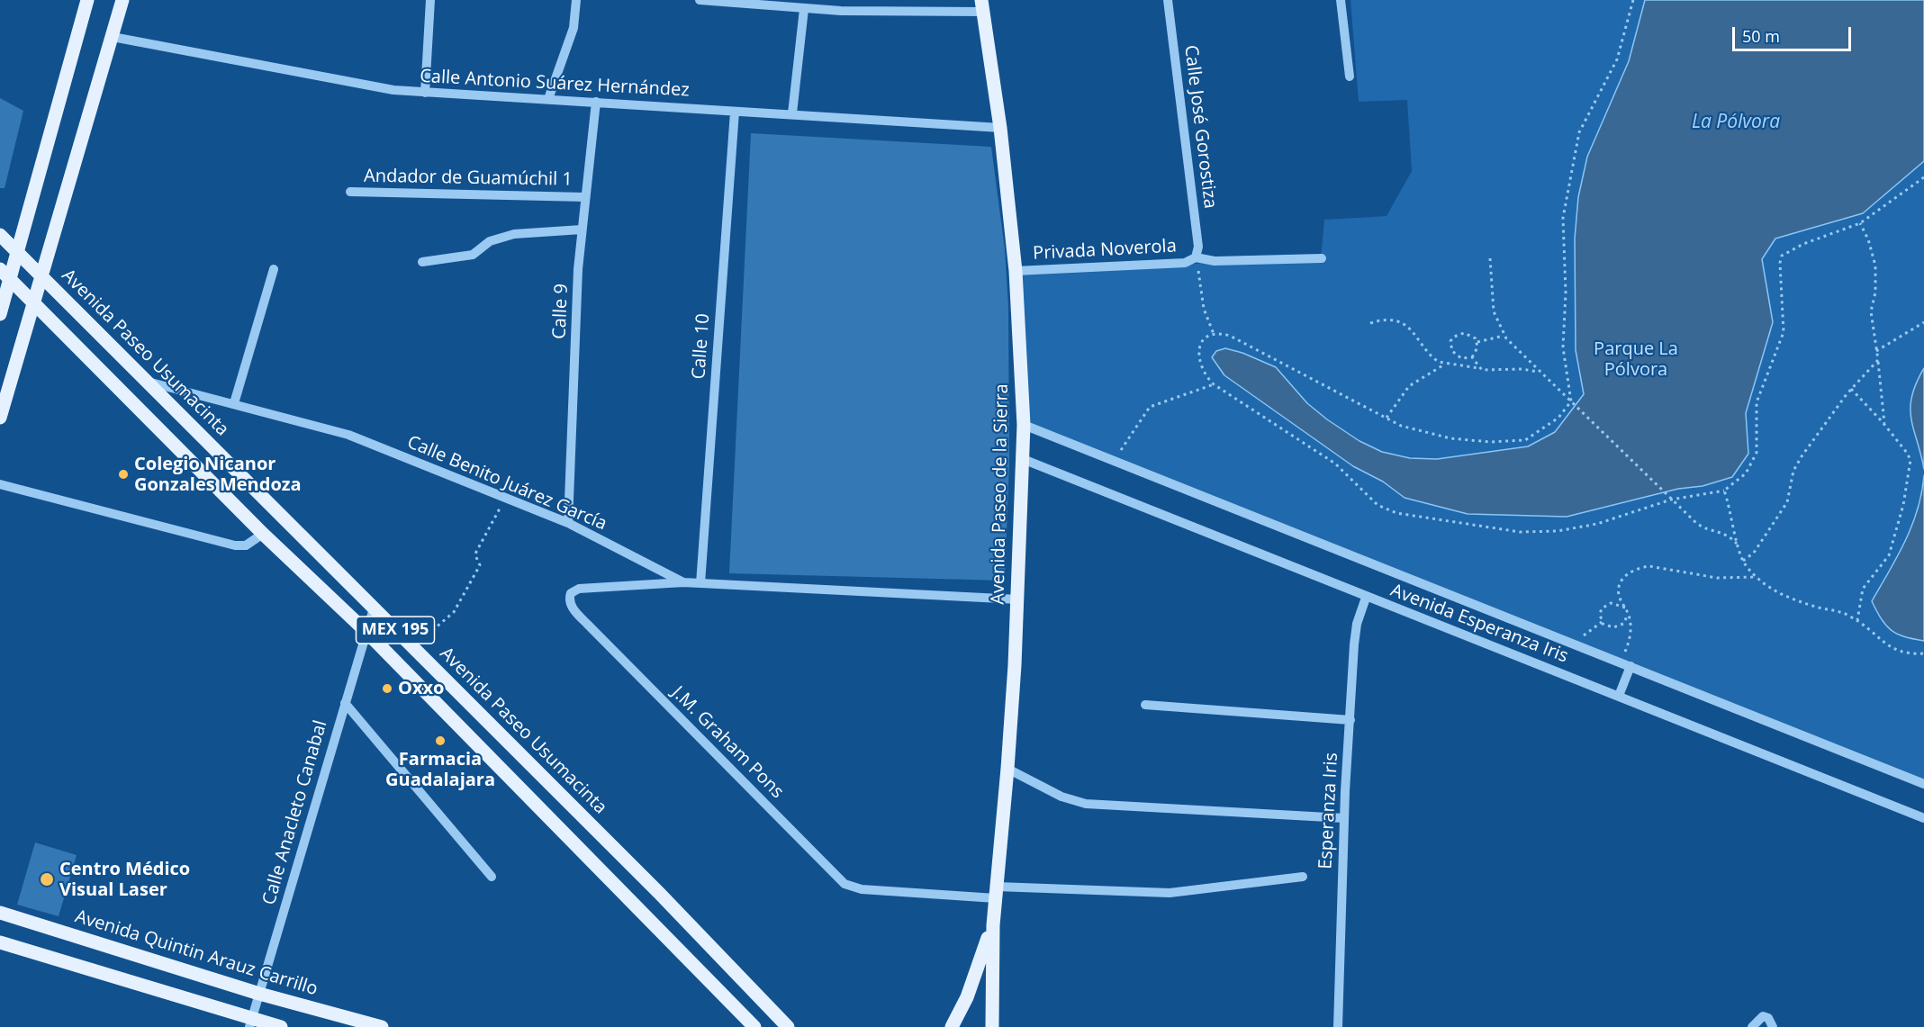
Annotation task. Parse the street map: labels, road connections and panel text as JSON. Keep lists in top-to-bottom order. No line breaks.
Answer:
{"streets":{"main road":["Avenida Paseo Usumacinta","Avenida Paseo de la Sierra","MEX 195","Avenida Quintin Arauz Carrillo"],"street":["Calle Antonio Suárez Hernández","Calle José Gorostiza","Andador de Guamúchil 1","Privada Noverola","Calle 9","Calle 10","Calle Benito Juárez García","Avenida Esperanza Iris","J.M. Graham Pons","Esperanza Iris","Calle Anacleto Canabal"]},"crossings":[["Calle Antonio Suárez Hernández","Calle 9"],["Calle Antonio Suárez Hernández","Calle 10"],["Calle Antonio Suárez Hernández","Avenida Paseo de la Sierra"],["Calle José Gorostiza","Privada Noverola"],["Andador de Guamúchil 1","Calle 9"],["Privada Noverola","Avenida Paseo de la Sierra"],["Calle 9","Calle Benito Juárez García"],["Calle 10","Calle Benito Juárez García"],["Avenida Paseo Usumacinta","Calle Benito Juárez García"],["Avenida Paseo Usumacinta","Calle Anacleto Canabal"],["Calle Benito Juárez García","Avenida Paseo de la Sierra"],["Calle Benito Juárez García","J.M. Graham Pons"],["Avenida Paseo de la Sierra","Avenida Esperanza Iris"],["Avenida Paseo de la Sierra","J.M. Graham Pons"],["Avenida Esperanza Iris","Esperanza Iris"],["MEX 195","Calle Anacleto Canabal"],["Calle Anacleto Canabal","Avenida Quintin Arauz Carrillo"]],"water":["La Pólvora"],"parks":["Parque La Pólvora"],"places":["Colegio Nicanor Gonzales Mendoza","Oxxo","Farmacia Guadalajara","Centro Médico Visual Laser"],"scale_bar":"50 m"}
